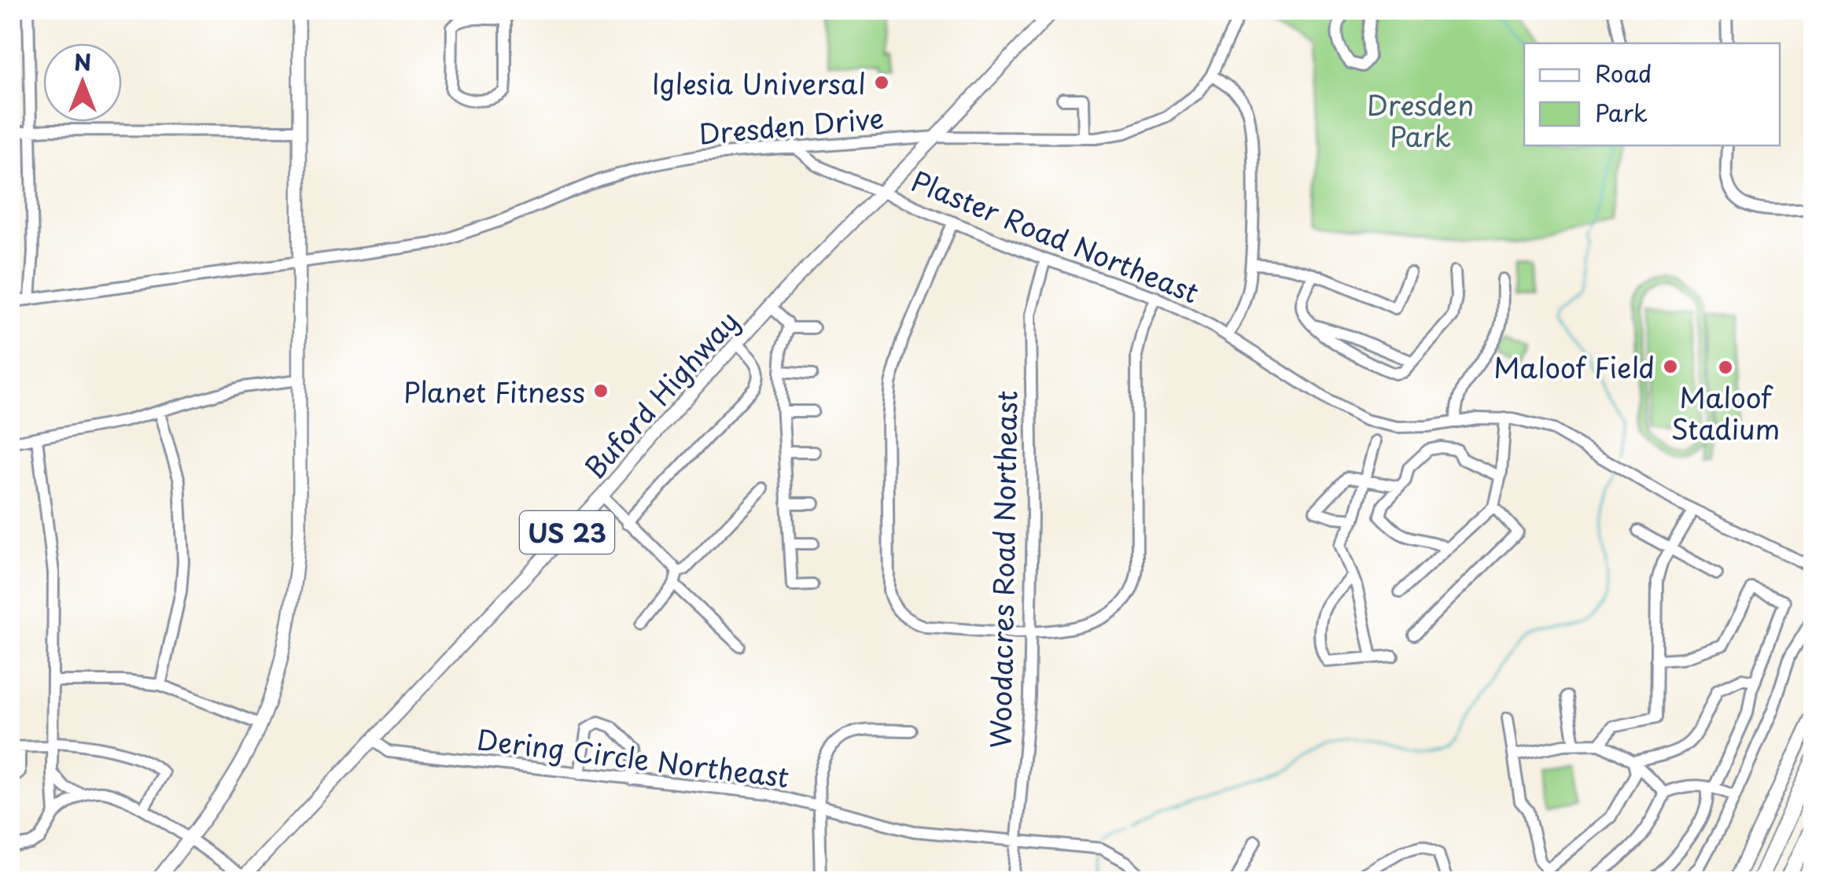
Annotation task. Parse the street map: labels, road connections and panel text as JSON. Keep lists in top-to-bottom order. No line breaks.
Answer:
{"streets":{"main road":["Buford Highway","US 23"],"street":["Dresden Drive","Plaster Road Northeast","Woodacres Road Northeast","Dering Circle Northeast"]},"crossings":[["Dresden Drive","Plaster Road Northeast"],["Dresden Drive","Buford Highway"],["Plaster Road Northeast","Buford Highway"],["Plaster Road Northeast","Woodacres Road Northeast"],["Buford Highway","Dering Circle Northeast"]],"parks":["Dresden Park"],"places":["Iglesia Universal","Maloof Field","Maloof Stadium","Planet Fitness"],"legend":["Road","Park"],"north":"top"}
